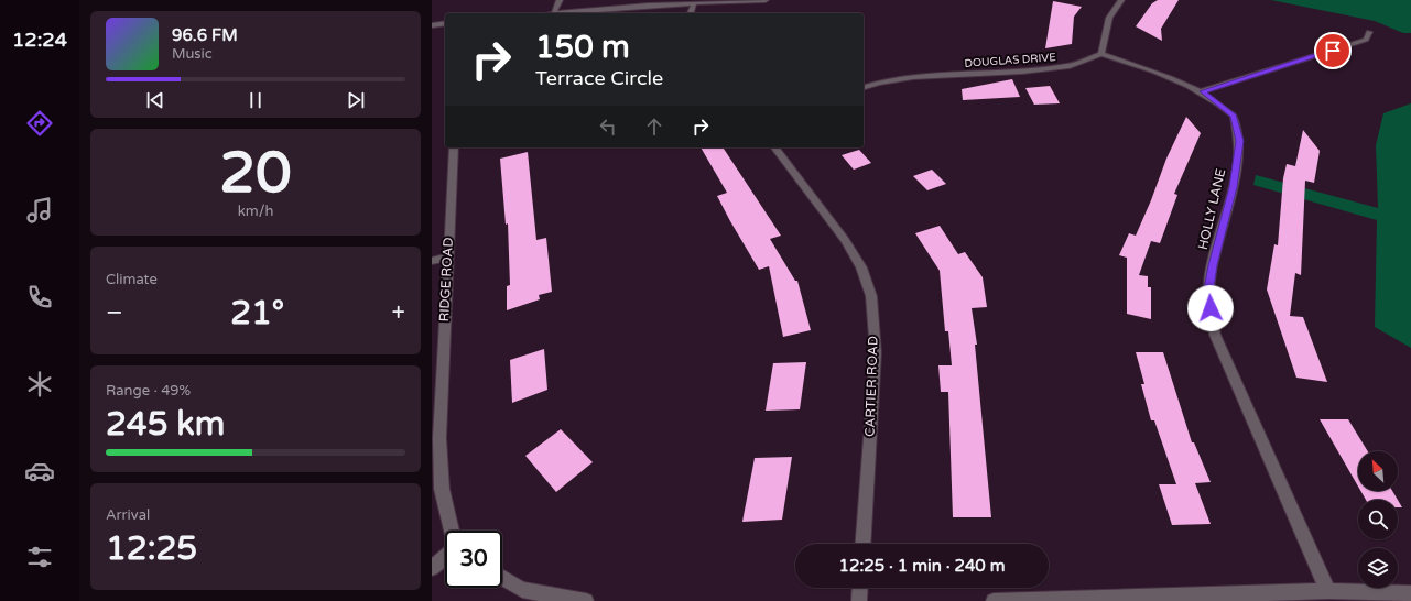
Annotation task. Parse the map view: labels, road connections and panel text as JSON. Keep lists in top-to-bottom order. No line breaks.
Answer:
{"streets":{"street":["DOUGLAS DRIVE","HOLLY LANE","RIDGE ROAD","CARTIER ROAD"]},"crossings":[["DOUGLAS DRIVE","HOLLY LANE"]],"north":"top left","page":{"tabs":"12:24","turn":["150 m","Terrace Circle"],"song":["96.6 FM","Music"],"tile":[["20","km/h"],"Climate",["Range · 49%","245 km"],["Arrival","12:25"]],"heat":["−","21°","+"],"limit":"30","trip":"12:25 · 1 min · 240 m"}}
